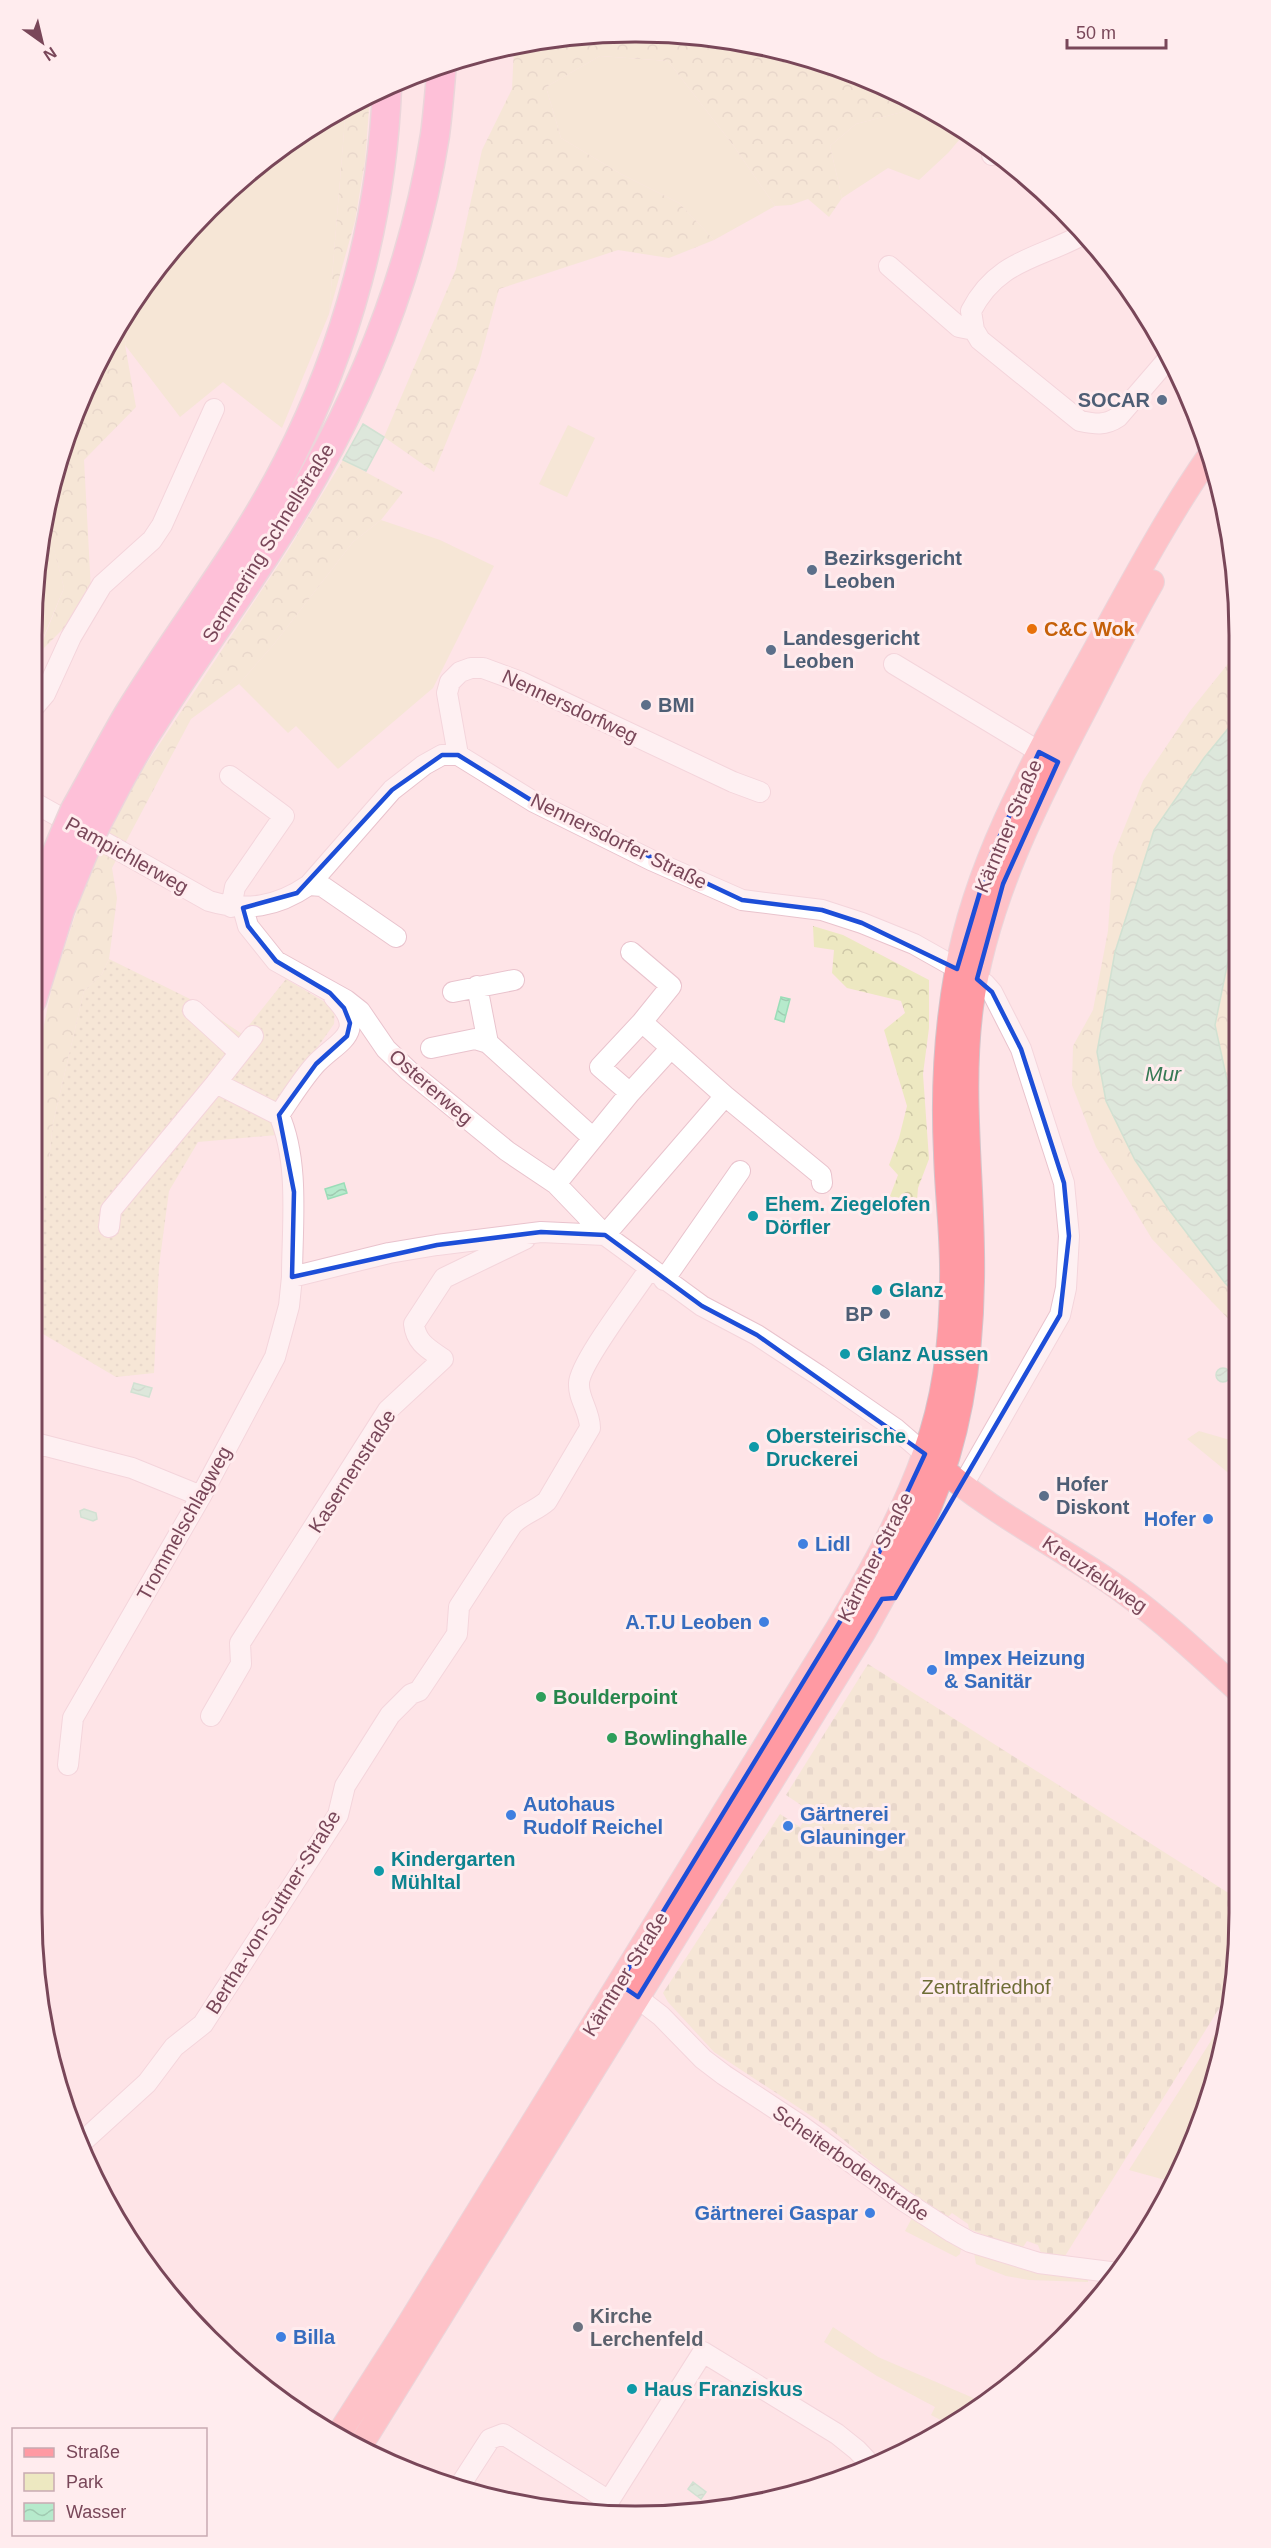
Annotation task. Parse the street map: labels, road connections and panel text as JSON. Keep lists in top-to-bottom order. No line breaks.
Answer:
{"streets":{"highway":["Semmering Schnellstraße"],"main road":["Kärntner Straße","Ostererweg","Kreuzfeldweg"],"street":["Nennersdorfweg","Nennersdorfer Straße","Pampichlerweg","Kasernenstraße","Trommelschlagweg","Bertha-von-Suttner-Straße","Scheiterbodenstraße"]},"crossings":[["Nennersdorfweg","Nennersdorfer Straße"],["Kärntner Straße","Nennersdorfer Straße"],["Kärntner Straße","Ostererweg"],["Kärntner Straße","Kreuzfeldweg"],["Kärntner Straße","Scheiterbodenstraße"],["Pampichlerweg","Ostererweg"],["Ostererweg","Kreuzfeldweg"],["Ostererweg","Bertha-von-Suttner-Straße"]],"water":["Mur"],"parks":["Zentralfriedhof"],"places":["SOCAR","Bezirksgericht Leoben","C&C Wok","Landesgericht Leoben","BMI","Ehem. Ziegelofen Dörfler","Glanz","BP","Glanz Aussen","Obersteirische Druckerei","Hofer Diskont","Hofer","Lidl","A.T.U Leoben","Impex Heizung & Sanitär","Boulderpoint","Bowlinghalle","Autohaus Rudolf Reichel","Gärtnerei Glauninger","Kindergarten Mühltal","Gärtnerei Gaspar","Kirche Lerchenfeld","Billa","Haus Franziskus"],"legend":["Straße","Park","Wasser"],"scale_bar":"50 m","north":"bottom right"}
